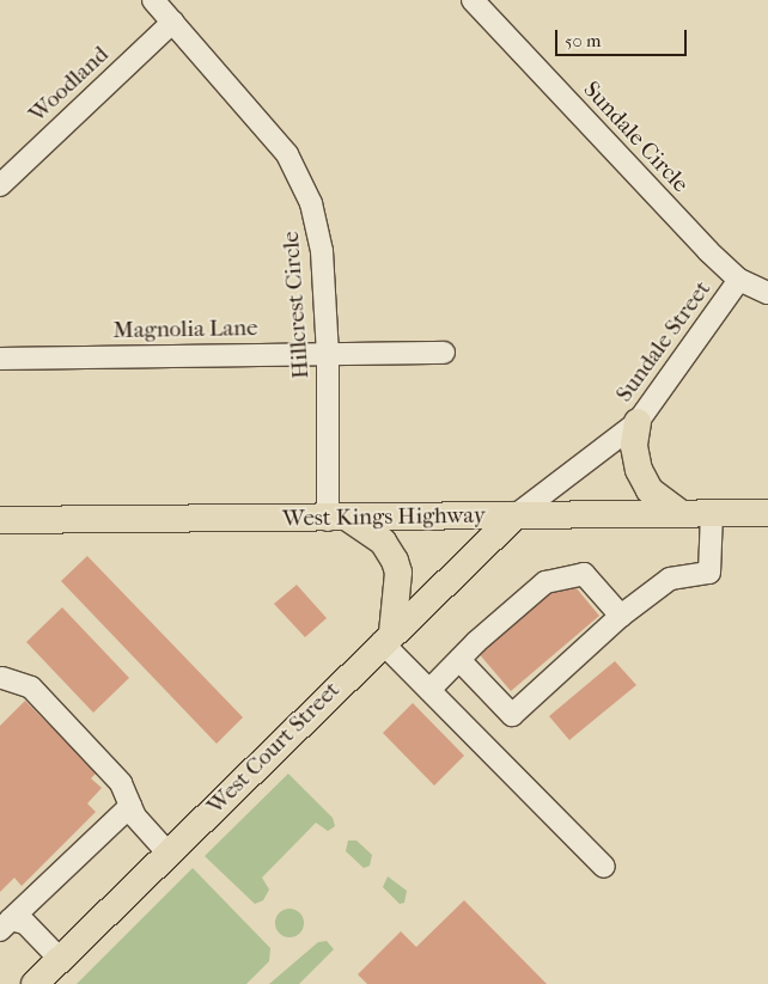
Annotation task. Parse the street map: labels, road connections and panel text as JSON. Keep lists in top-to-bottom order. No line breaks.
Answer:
{"streets":{"main road":["West Kings Highway","West Court Street"],"street":["Woodland","Sundale Circle","Hillcrest Circle","Magnolia Lane","Sundale Street"]},"crossings":[["Woodland","Hillcrest Circle"],["Sundale Circle","Sundale Street"],["Hillcrest Circle","Magnolia Lane"],["Hillcrest Circle","West Kings Highway"],["Sundale Street","West Kings Highway"],["Sundale Street","West Court Street"],["West Kings Highway","West Court Street"]],"scale_bar":"50 m"}
